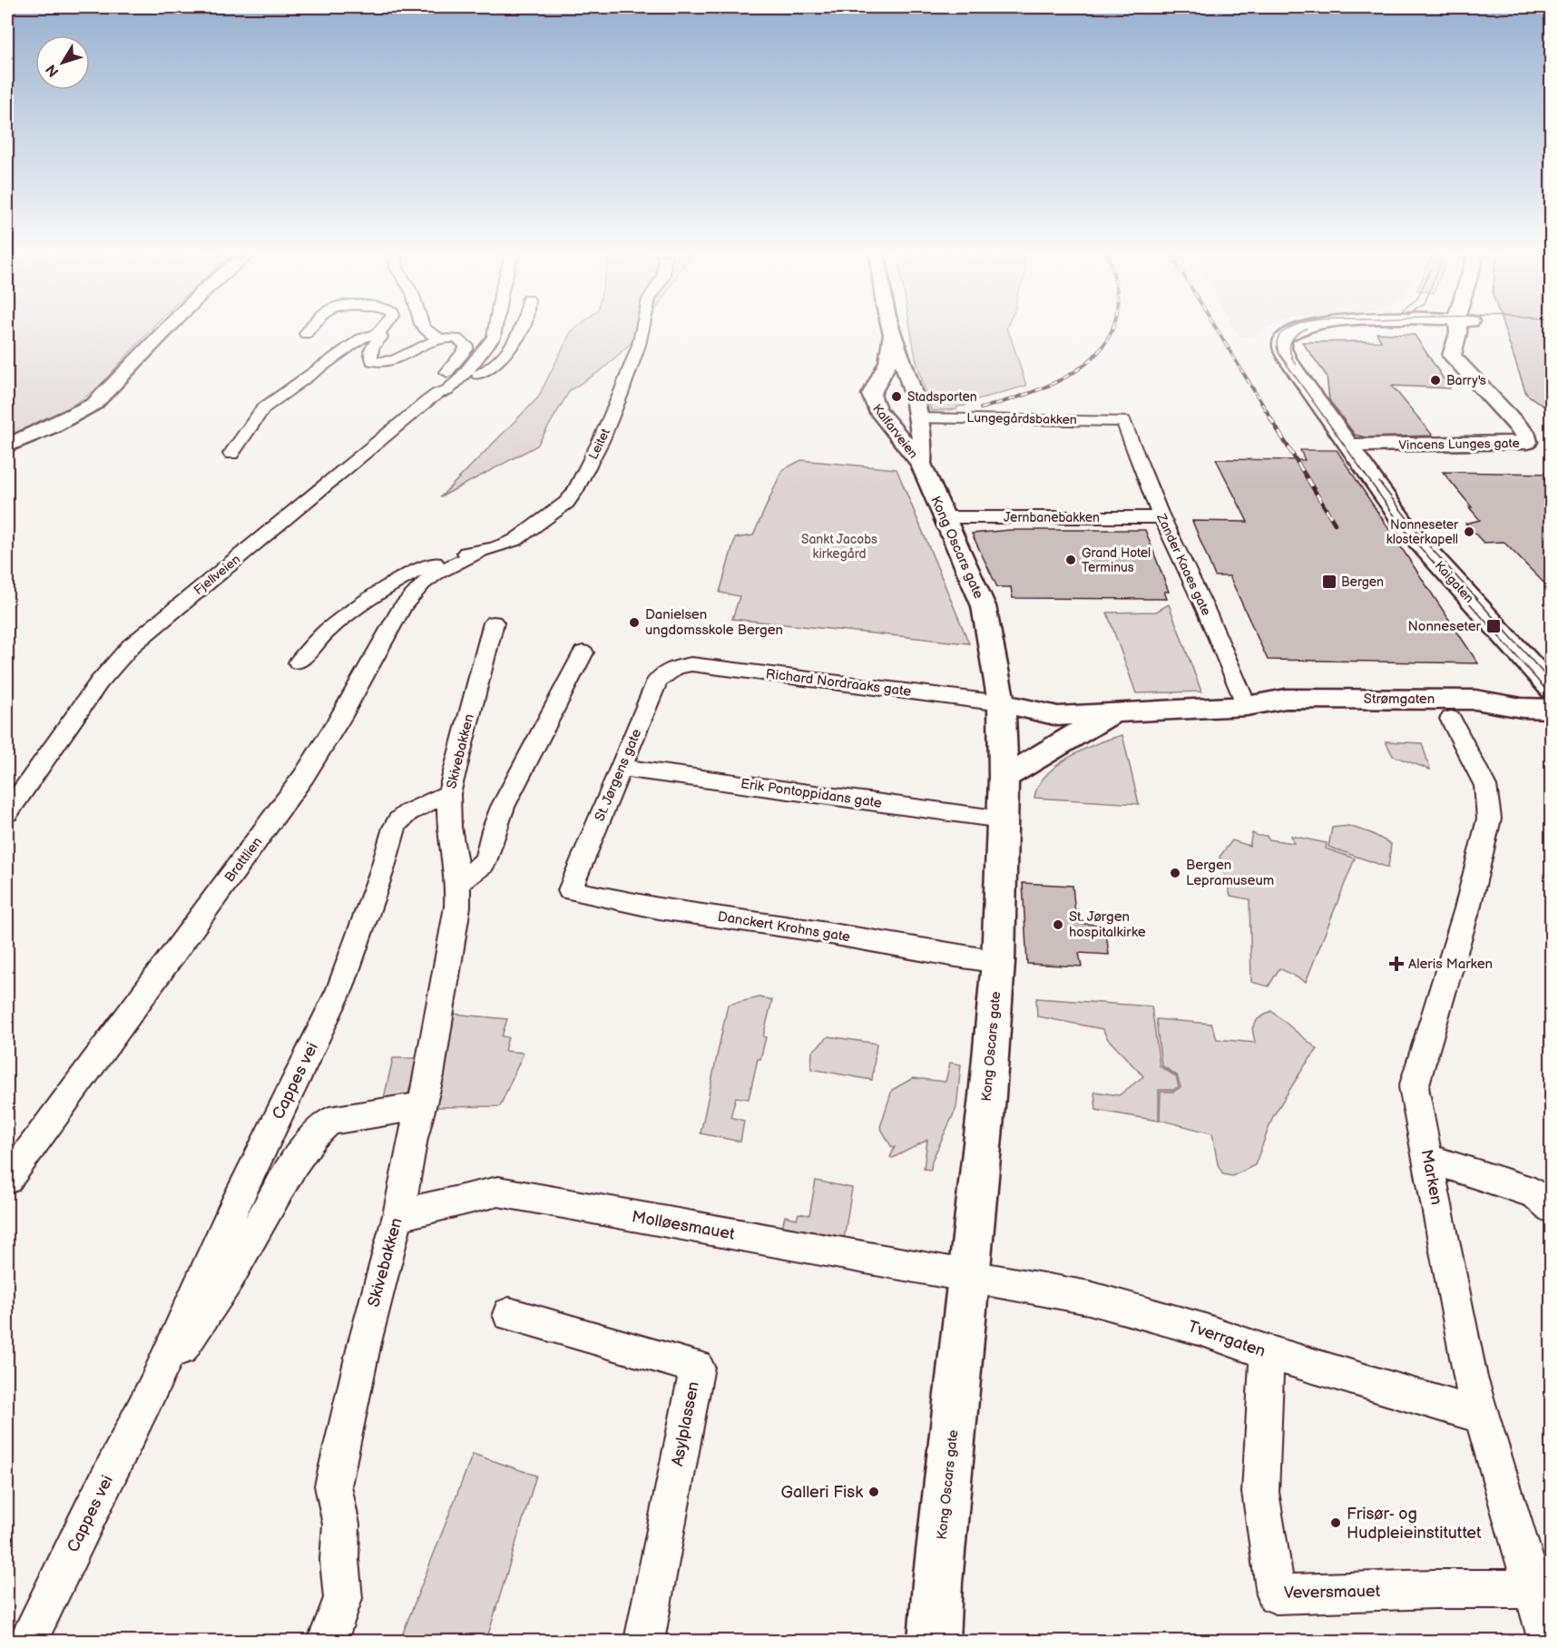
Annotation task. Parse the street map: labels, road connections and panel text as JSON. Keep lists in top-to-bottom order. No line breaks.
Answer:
{"streets":{"main road":["Kalfarveien","Vincens Lunges gate","Kong Oscars gate","Kaigaten","Strømgaten"],"street":["Lungegårdsbakken","Leitet","Jernbanebakken","Zander Kaaes gate","Fjellveien","Richard Nordraaks gate","Skivebakken","St. Jørgens gate","Erik Pontoppidans gate","Brattlien","Danckert Krohns gate","Cappes vei","Marken","Molløesmauet","Tverrgaten","Asylplassen","Veversmauet"]},"crossings":[["Lungegårdsbakken","Kalfarveien"],["Lungegårdsbakken","Zander Kaaes gate"],["Kalfarveien","Kong Oscars gate"],["Leitet","Brattlien"],["Vincens Lunges gate","Kaigaten"],["Jernbanebakken","Kong Oscars gate"],["Jernbanebakken","Zander Kaaes gate"],["Kong Oscars gate","Richard Nordraaks gate"],["Kong Oscars gate","Strømgaten"],["Kong Oscars gate","Erik Pontoppidans gate"],["Kong Oscars gate","Danckert Krohns gate"],["Kong Oscars gate","Molløesmauet"],["Kong Oscars gate","Tverrgaten"],["Zander Kaaes gate","Strømgaten"],["Richard Nordraaks gate","Strømgaten"],["Richard Nordraaks gate","St. Jørgens gate"],["Strømgaten","Marken"],["Skivebakken","Cappes vei"],["Skivebakken","Molløesmauet"],["St. Jørgens gate","Erik Pontoppidans gate"],["St. Jørgens gate","Danckert Krohns gate"],["Marken","Tverrgaten"],["Marken","Veversmauet"],["Molløesmauet","Tverrgaten"],["Tverrgaten","Veversmauet"]],"parks":["Sankt Jacobs kirkegård"],"places":{"other":["Barry's","Stadsporten","Nonneseter klosterkapell","Grand Hotel Terminus","Danielsen ungdomsskole Bergen","Bergen Lepramuseum","St. Jørgen hospitalkirke","Galleri Fisk","Frisør- og Hudpleieinstituttet"],"transit":["Bergen","Nonneseter"],"health":["Aleris Marken"]},"north":"bottom left"}
